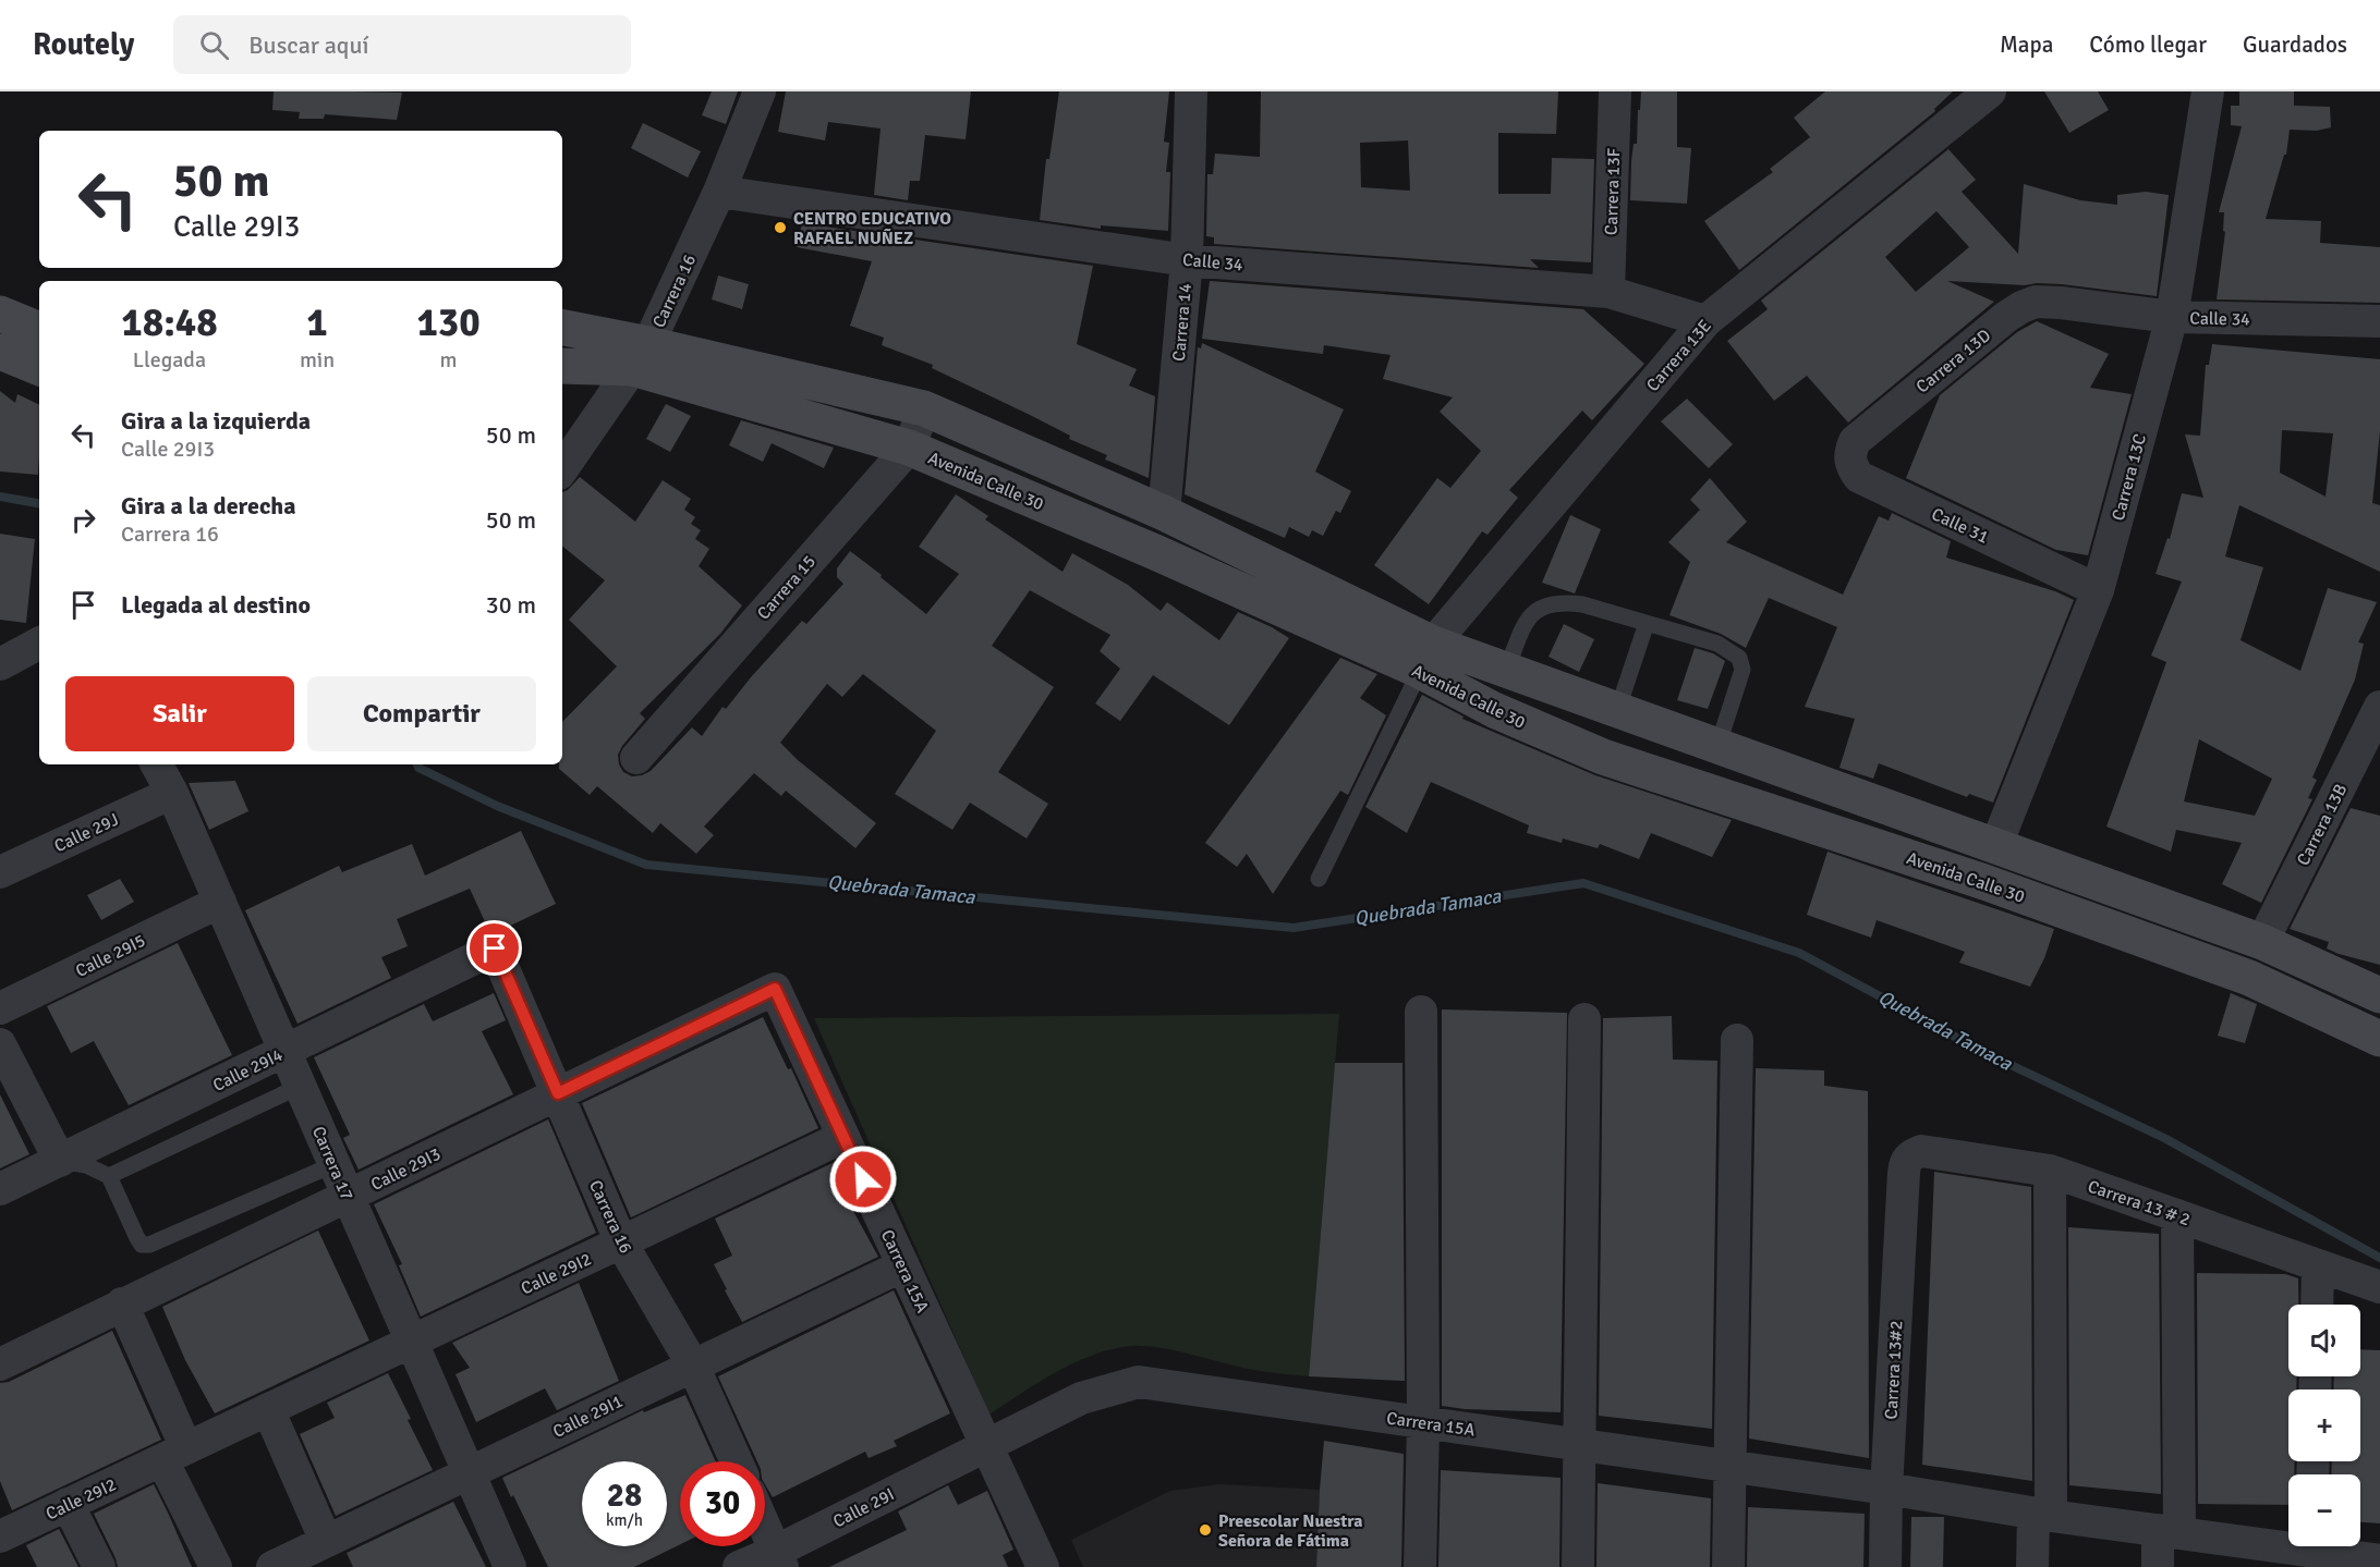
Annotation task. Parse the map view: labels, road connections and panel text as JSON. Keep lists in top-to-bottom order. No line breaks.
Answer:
{"streets":{"main road":["Avenida Calle 30"],"street":["Carrera 13F","Calle 34","Carrera 16","Carrera 14","Carrera 13E","Carrera 13D","Carrera 13C","Calle 31","Carrera 15","Carrera 13B","Calle 29J","Calle 29I5","Calle 29I4","Carrera 17","Calle 29I3","Carrera 13 # 2","Carrera 15A","Calle 29I2","Carrera 13#2","Calle 29I1","Calle 29I"]},"crossings":[["Carrera 13F","Calle 34"],["Calle 34","Carrera 16"],["Calle 34","Carrera 14"],["Calle 34","Carrera 13E"],["Calle 34","Carrera 13D"],["Calle 34","Carrera 13C"],["Carrera 16","Avenida Calle 30"],["Carrera 16","Calle 29I4"],["Carrera 16","Calle 29I3"],["Carrera 16","Calle 29I2"],["Carrera 16","Calle 29I1"],["Carrera 14","Avenida Calle 30"],["Carrera 13E","Avenida Calle 30"],["Carrera 13D","Calle 31"],["Carrera 13C","Avenida Calle 30"],["Carrera 13C","Calle 31"],["Avenida Calle 30","Carrera 15"],["Avenida Calle 30","Carrera 13B"],["Calle 29J","Carrera 17"],["Calle 29I5","Carrera 17"],["Calle 29I4","Carrera 17"],["Carrera 17","Calle 29I3"],["Carrera 17","Calle 29I2"],["Carrera 17","Calle 29I1"],["Calle 29I3","Carrera 15A"],["Carrera 13 # 2","Carrera 13#2"],["Carrera 15A","Calle 29I2"],["Carrera 15A","Carrera 13#2"],["Carrera 15A","Calle 29I1"],["Carrera 15A","Calle 29I"]],"water":["Quebrada Tamaca"],"places":["CENTRO EDUCATIVO RAFAEL NUÑEZ","Preescolar Nuestra Señora de Fátima"],"page":{"header":"Routely","search":"Buscar aquí","nav":["Mapa","Cómo llegar","Guardados"],"turn":["50 m","Calle 29I3"],"eta":["18:48","Llegada","1","min","130","m"],"list":[{"name":"Gira a la izquierda","note":"Calle 29I3","value":"50 m"},{"name":"Gira a la derecha","note":"Carrera 16","value":"50 m"},{"name":"Llegada al destino","value":"30 m"}],"buttons":["Salir","Compartir"],"map_buttons":["+","−"],"speed":"28 km/h","limit":"30"}}
